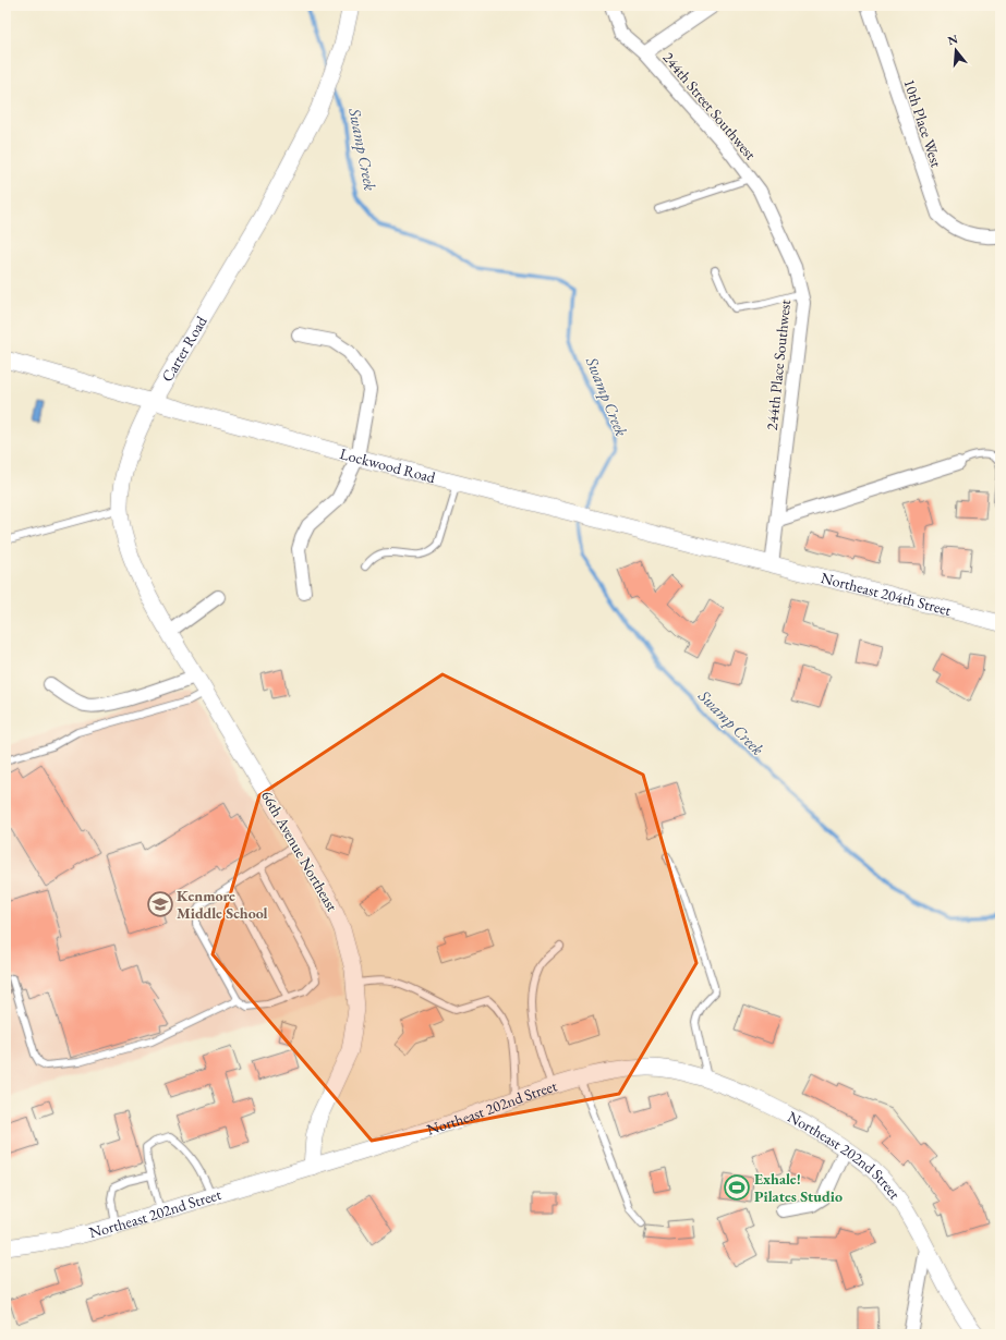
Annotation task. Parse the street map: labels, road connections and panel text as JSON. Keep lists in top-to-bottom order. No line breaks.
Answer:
{"streets":{"street":["244th Street Southwest","10th Place West","Carter Road","244th Place Southwest","Lockwood Road","Northeast 204th Street","66th Avenue Northeast","Northeast 202nd Street"]},"crossings":[["244th Street Southwest","244th Place Southwest"],["Carter Road","Lockwood Road"],["Carter Road","66th Avenue Northeast"],["244th Place Southwest","Lockwood Road"],["244th Place Southwest","Northeast 204th Street"],["Lockwood Road","Northeast 204th Street"],["66th Avenue Northeast","Northeast 202nd Street"]],"water":["Swamp Creek"],"places":{"school or university":["Kenmore Middle School"],"sports":["Exhale! Pilates Studio"]},"north":"top"}
